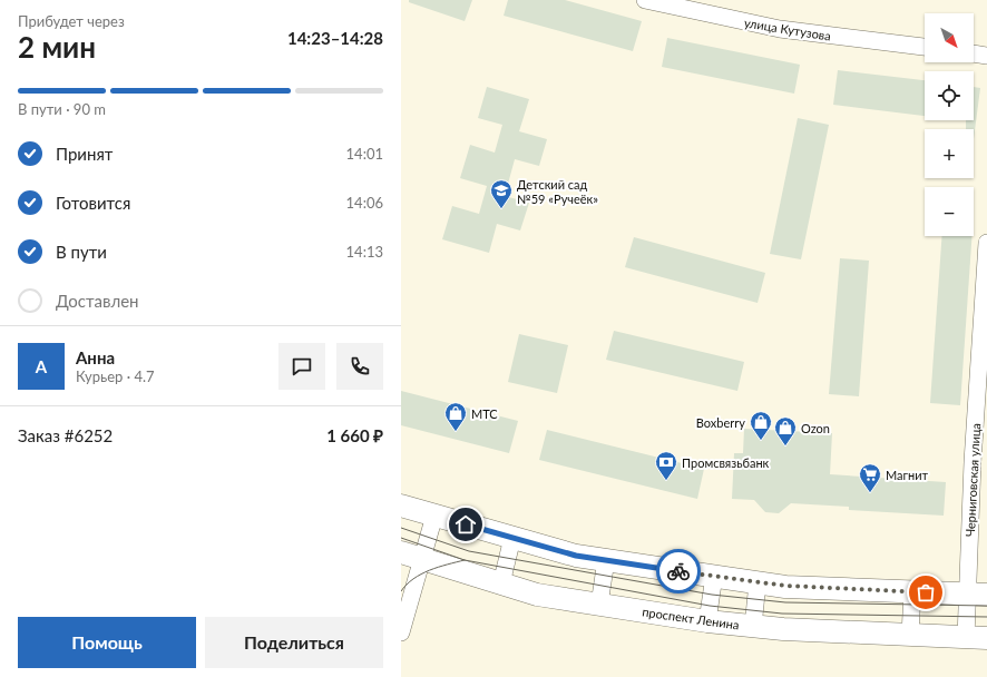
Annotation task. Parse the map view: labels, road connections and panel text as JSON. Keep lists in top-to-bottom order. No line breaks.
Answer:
{"streets":{"main road":["проспект Ленина"],"street":["улица Кутузова","Черниговская улица"]},"crossings":[["Черниговская улица","проспект Ленина"]],"places":{"school or university":["Детский сад №59 «Ручеёк»"],"shop":["МТС","Boxberry","Ozon"],"bank":["Промсвязьбанк"],"supermarket":["Магнит"]},"north":"bottom right","page":{"heading":["2 мин","Прибудет через","14:23–14:28"],"panel":["Анна","Курьер · 4.7","Заказ #6252","1 660 ₽"],"map_buttons":["+","−"],"bar":"В пути · 90 m","list":[["Принят","14:01"],["Готовится","14:06"],["В пути","14:13"],"Доставлен"],"round":"А","buttons":["Помощь","Поделиться"]}}
